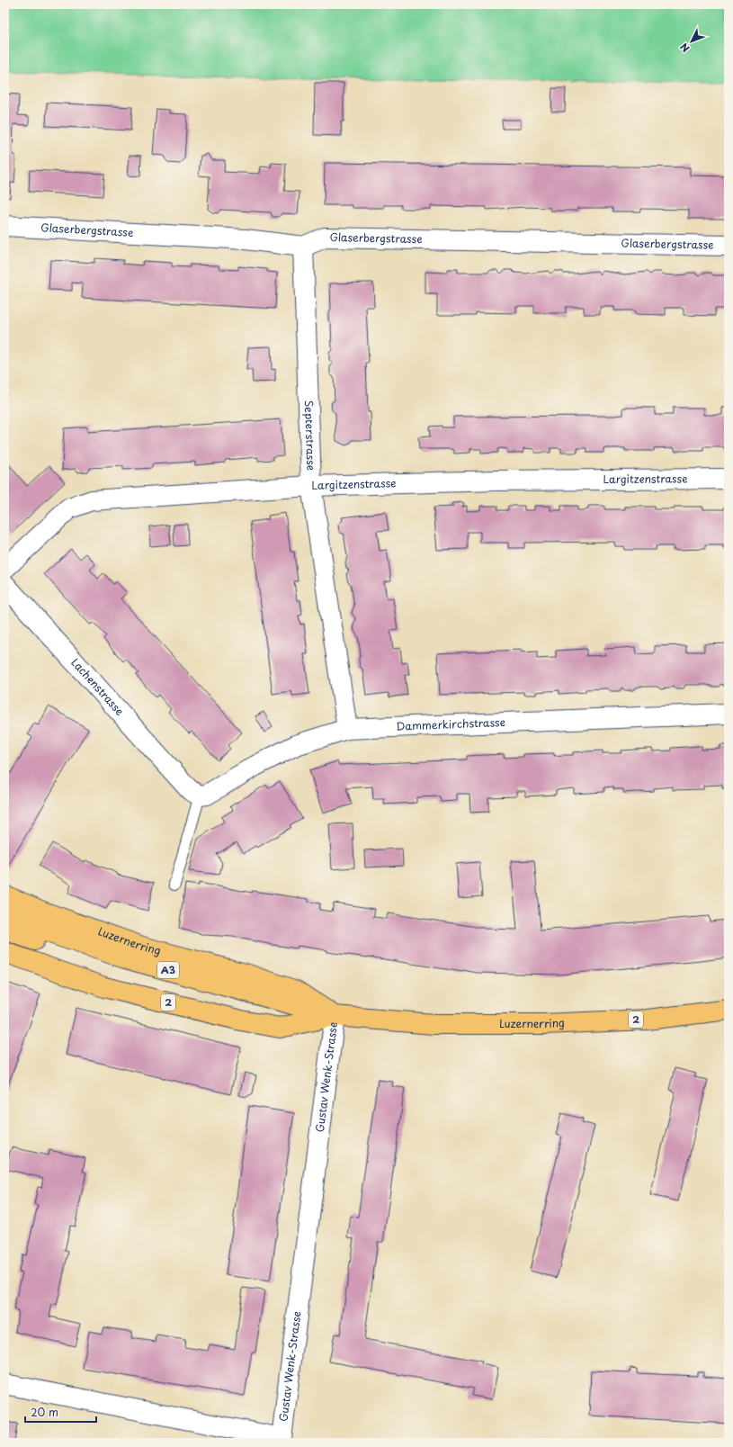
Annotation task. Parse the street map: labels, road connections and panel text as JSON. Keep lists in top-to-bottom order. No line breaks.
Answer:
{"streets":{"main road":["Luzernerring","A3","2"],"street":["Glaserbergstrasse","Septerstrasse","Largitzenstrasse","Lachenstrasse","Dammerkirchstrasse","Gustav Wenk-Strasse"]},"crossings":[["Glaserbergstrasse","Septerstrasse"],["Septerstrasse","Largitzenstrasse"],["Septerstrasse","Dammerkirchstrasse"],["Lachenstrasse","Dammerkirchstrasse"],["Luzernerring","A3"],["Luzernerring","Gustav Wenk-Strasse"],["A3","Gustav Wenk-Strasse"]],"scale_bar":"20 m","north":"bottom left"}
